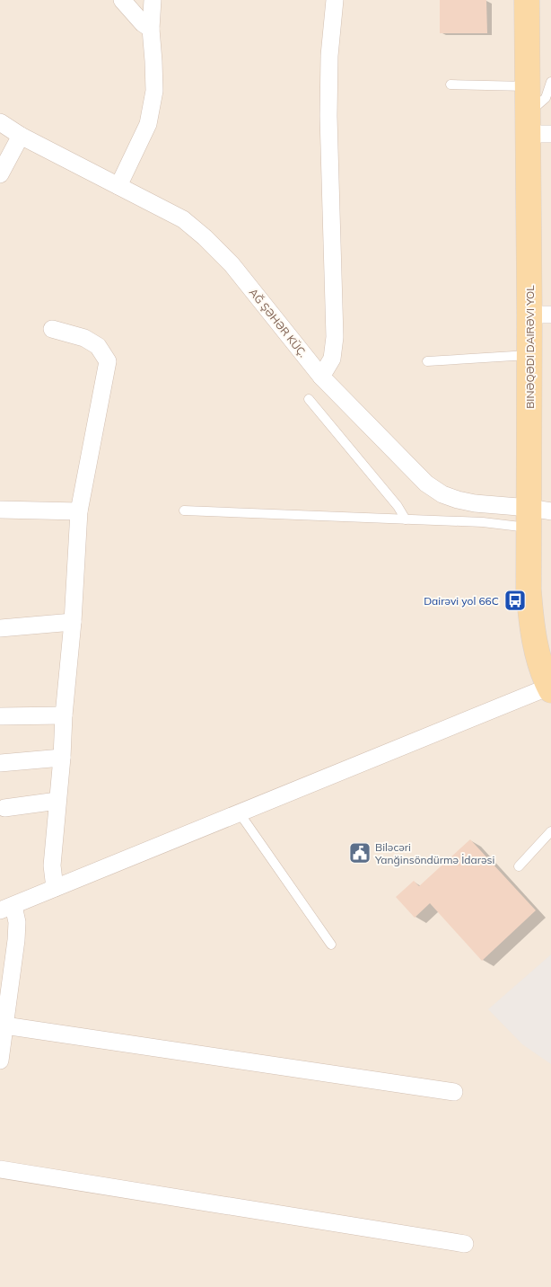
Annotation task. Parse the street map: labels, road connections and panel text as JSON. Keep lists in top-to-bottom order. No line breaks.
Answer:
{"streets":{"main road":["BINƏQƏDI DAIRƏVI YOL"],"street":["AĞ ŞƏHƏR KÜÇ."]},"crossings":[["AĞ ŞƏHƏR KÜÇ.","BINƏQƏDI DAIRƏVI YOL"]],"places":{"bus stop":["Dairəvi yol 66C"],"public building":["Biləcəri Yanğinsöndürmə İdarəsi"]}}
